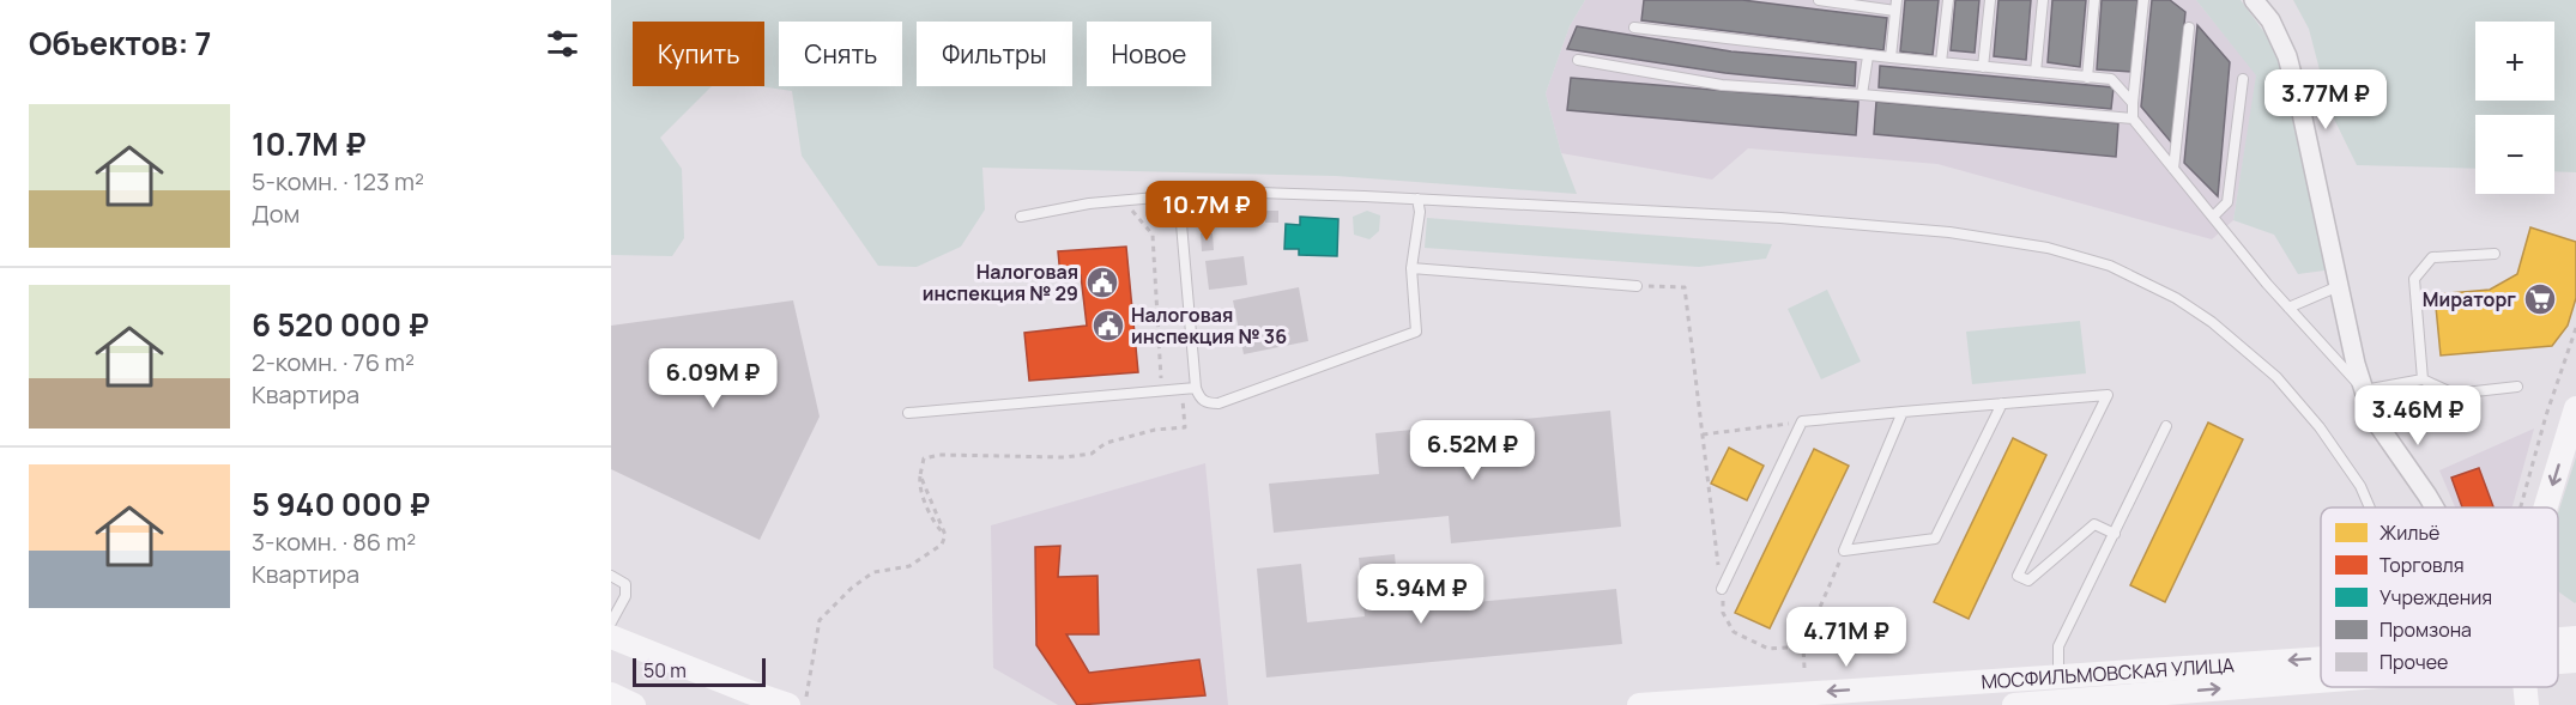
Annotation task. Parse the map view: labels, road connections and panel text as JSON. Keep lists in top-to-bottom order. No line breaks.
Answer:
{"streets":{"main road":["МОСФИЛЬМОВСКАЯ УЛИЦА"]},"places":{"public building":["Налоговая инспекция № 29","Налоговая инспекция № 36"],"supermarket":["Мираторг"]},"legend":["Жильё","Торговля","Учреждения","Промзона","Прочее"],"scale_bar":"50 m","page":{"heading":"Объектов: 7","map_buttons":["+","−"],"chip":["Купить","Снять","Фильтры","Новое"],"price":["3.77M ₽","10.7M ₽","6.09M ₽","3.46M ₽","6.52M ₽","5.94M ₽","4.71M ₽"],"list":[{"name":"10.7M ₽","note":"5-комн. · 123 m² · Дом"},{"name":"6 520 000 ₽","note":"2-комн. · 76 m² · Квартира"},{"name":"5 940 000 ₽","note":"3-комн. · 86 m² · Квартира"}],"scale":"50 m"}}
